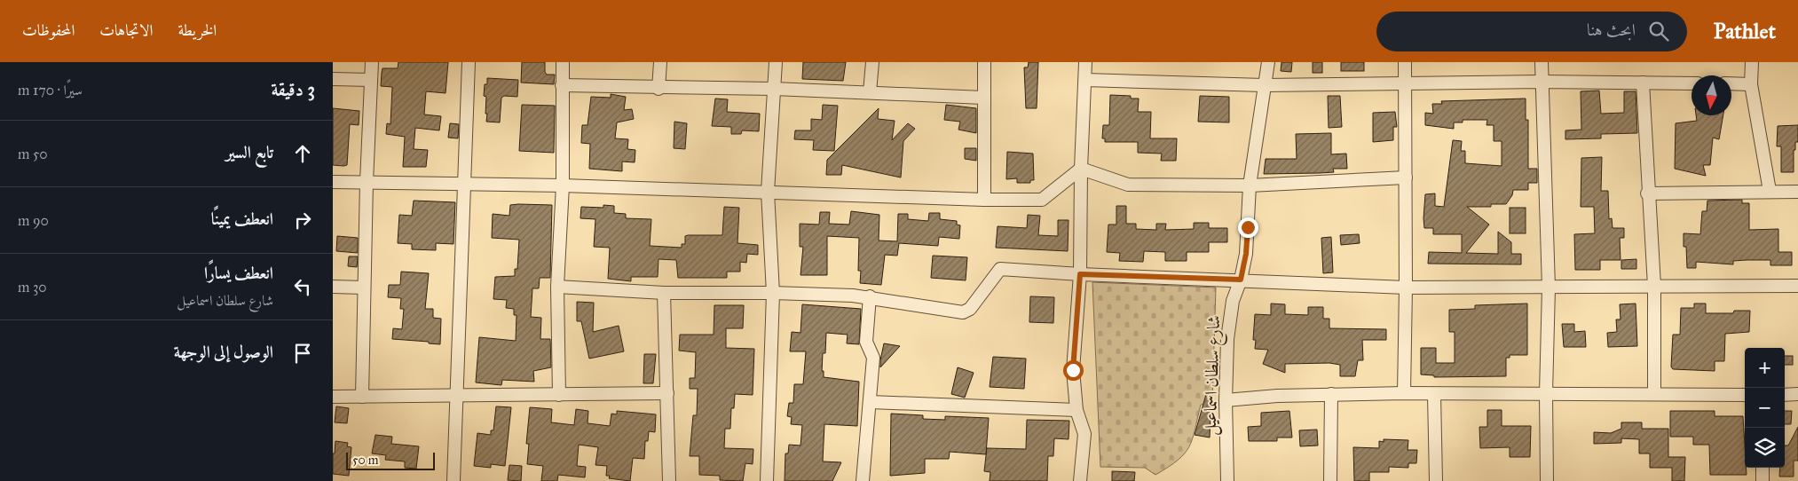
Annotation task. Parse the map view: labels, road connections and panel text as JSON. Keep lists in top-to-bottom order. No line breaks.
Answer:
{"streets":{"street":["شارع سلطان اسماعيل"]},"scale_bar":"50 m","north":"bottom","page":{"header":"Pathlet","search":"ابحث هنا","nav":["الخريطة","الاتجاهات","المحفوظات"],"heading":["3 دقيقة","سيرًا · 170 m"],"list":[["تابع السير","50 m"],["انعطف يمينًا","90 m"],["انعطف يسارًا","شارع سلطان اسماعيل","30 m"],"الوصول إلى الوجهة"],"map_buttons":["+","−"],"scale":"50 m"}}
